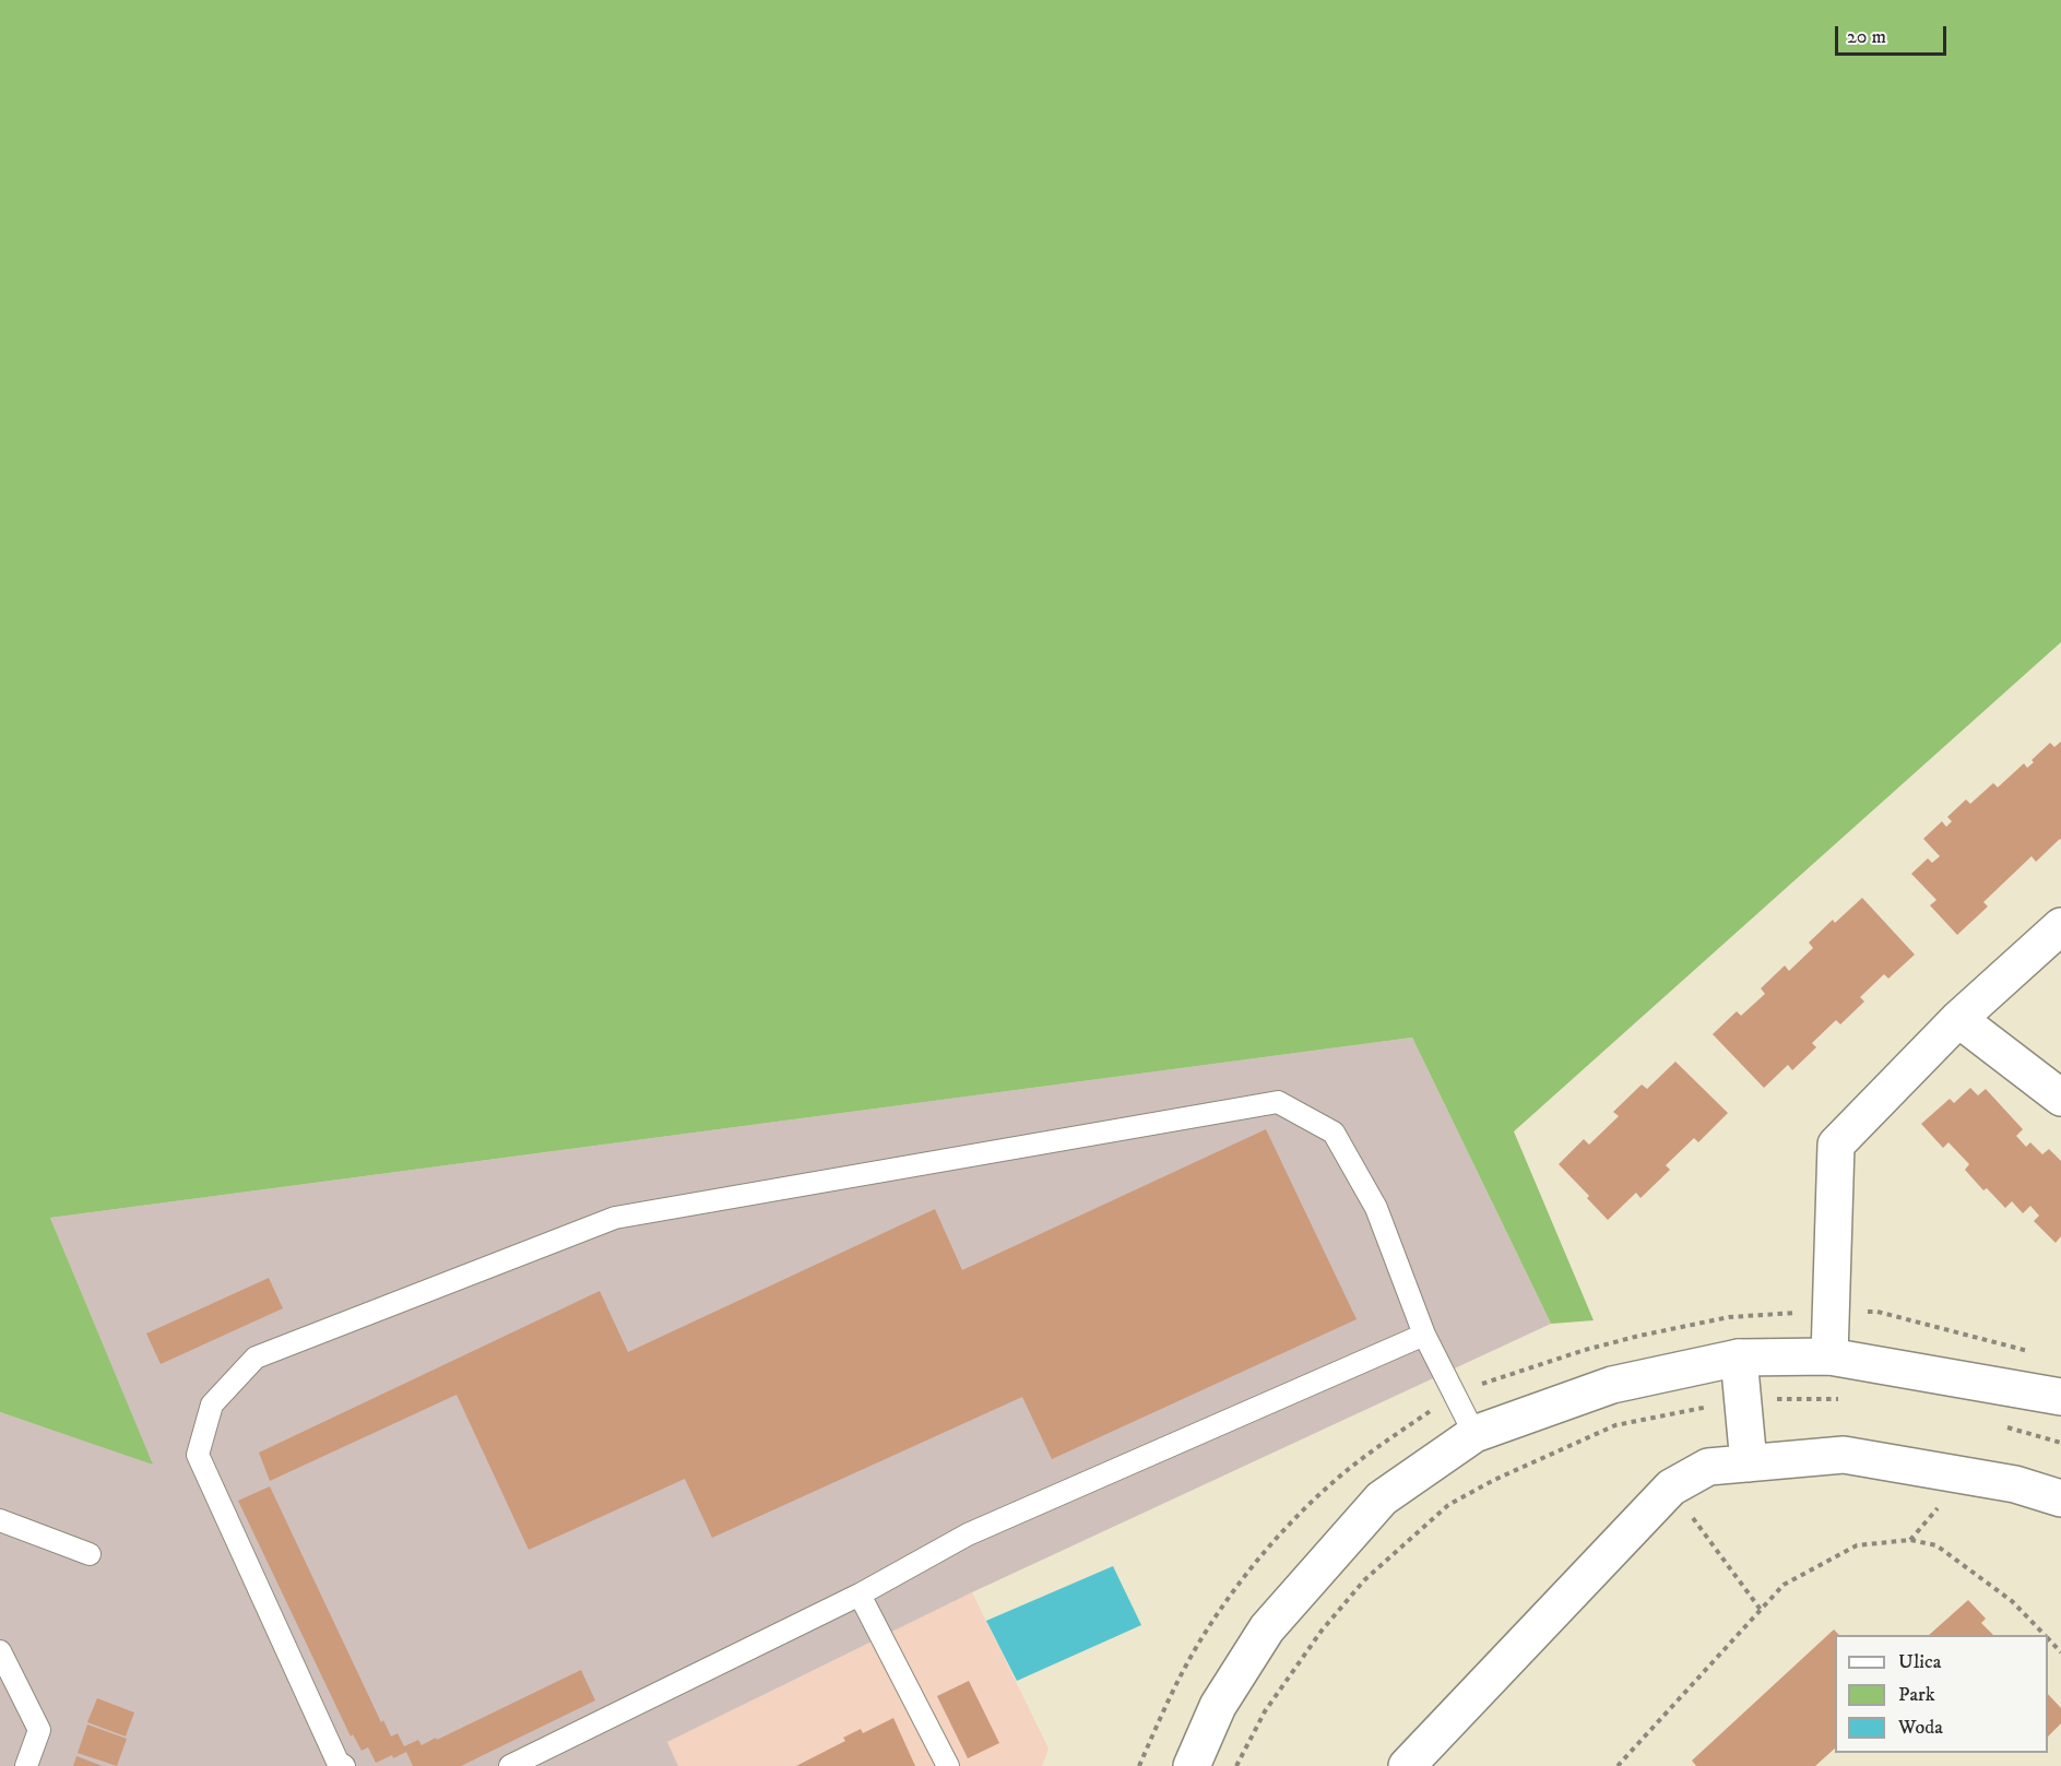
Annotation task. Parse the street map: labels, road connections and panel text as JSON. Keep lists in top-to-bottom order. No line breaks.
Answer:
{"legend":["Ulica","Park","Woda"],"scale_bar":"20 m"}
